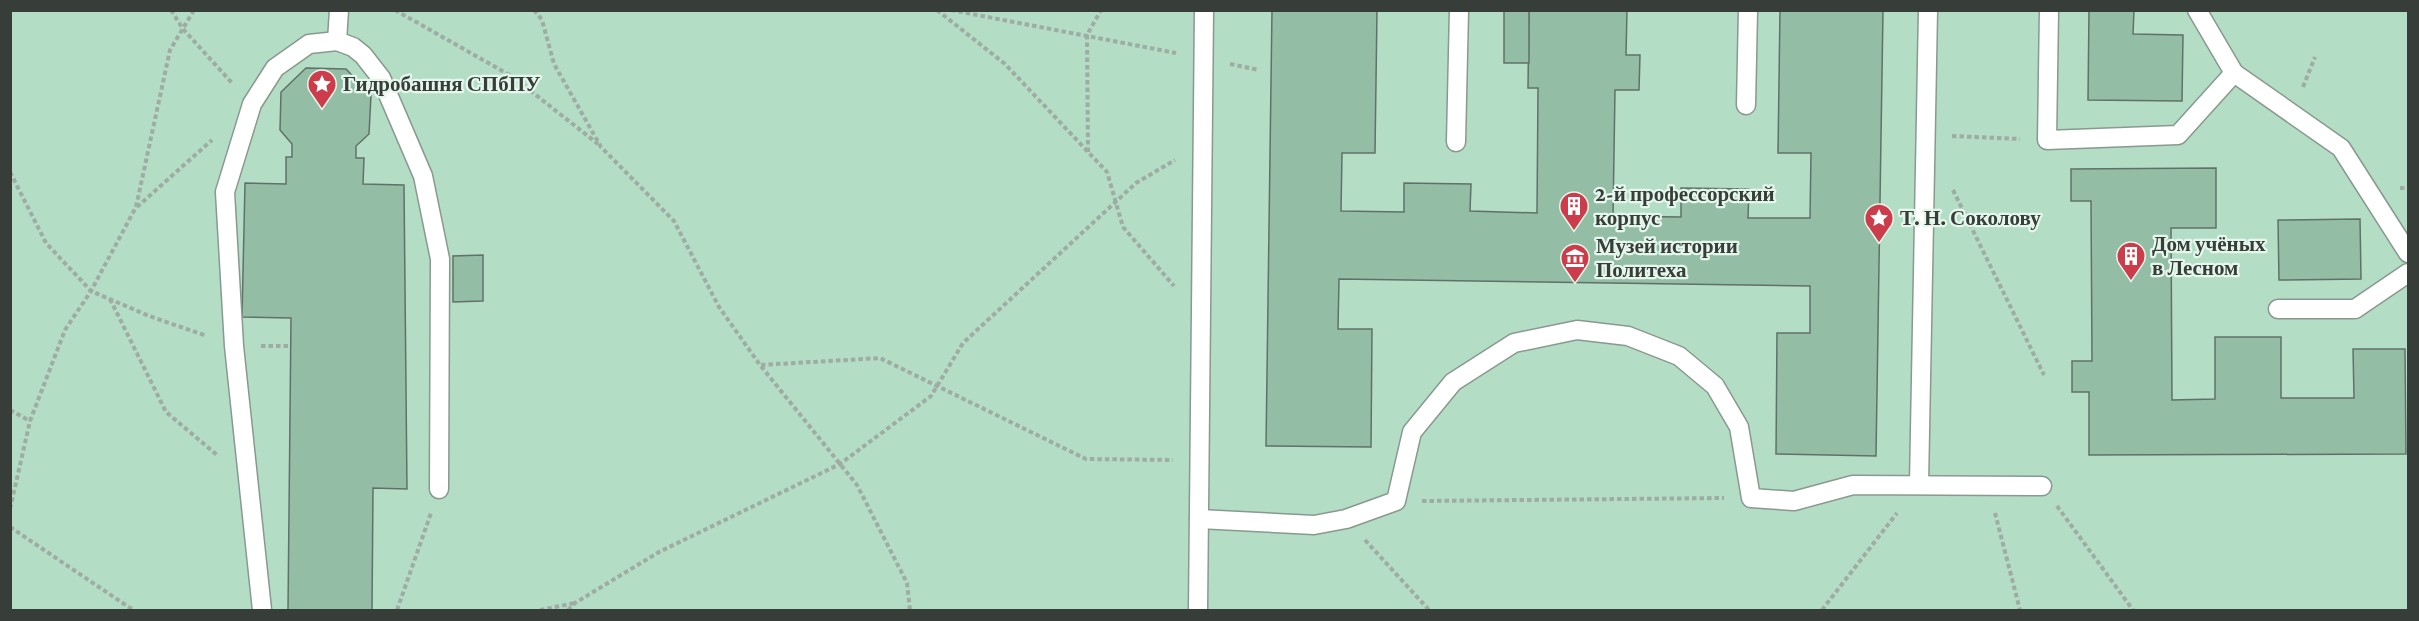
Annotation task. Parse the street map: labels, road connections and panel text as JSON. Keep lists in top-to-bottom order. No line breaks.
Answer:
{"places":{"place":["Гидробашня СПбПУ","Т. Н. Соколову"],"building":["2-й профессорский корпус","Дом учёных в Лесном"],"museum":["Музей истории Политеха"]}}
